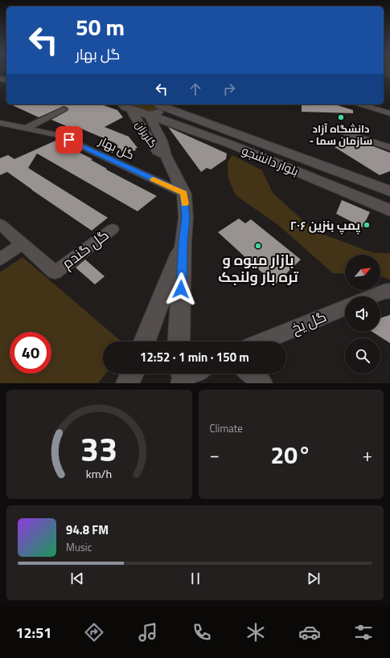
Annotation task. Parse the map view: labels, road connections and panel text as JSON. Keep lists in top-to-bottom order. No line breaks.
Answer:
{"streets":{"main road":["بلوار دانشجو"],"street":["گلریزان","گل بهار","گل گندم","گل یخ"]},"crossings":[["گلریزان","گل بهار"],["گلریزان","بلوار دانشجو"]],"places":["دانشگاه آزاد - سازمان سما","پمپ بنزین ۲۰۶","بازار میوه و تره بار ولنجک"],"north":"top right","page":{"turn":["50 m","گل بهار"],"limit":"40","trip":"12:52 · 1 min · 150 m","tile":"Climate","heat":["−","20°","+"],"song":["94.8 FM","Music"],"tabs":"12:51","gauge":["33","km/h"]}}
